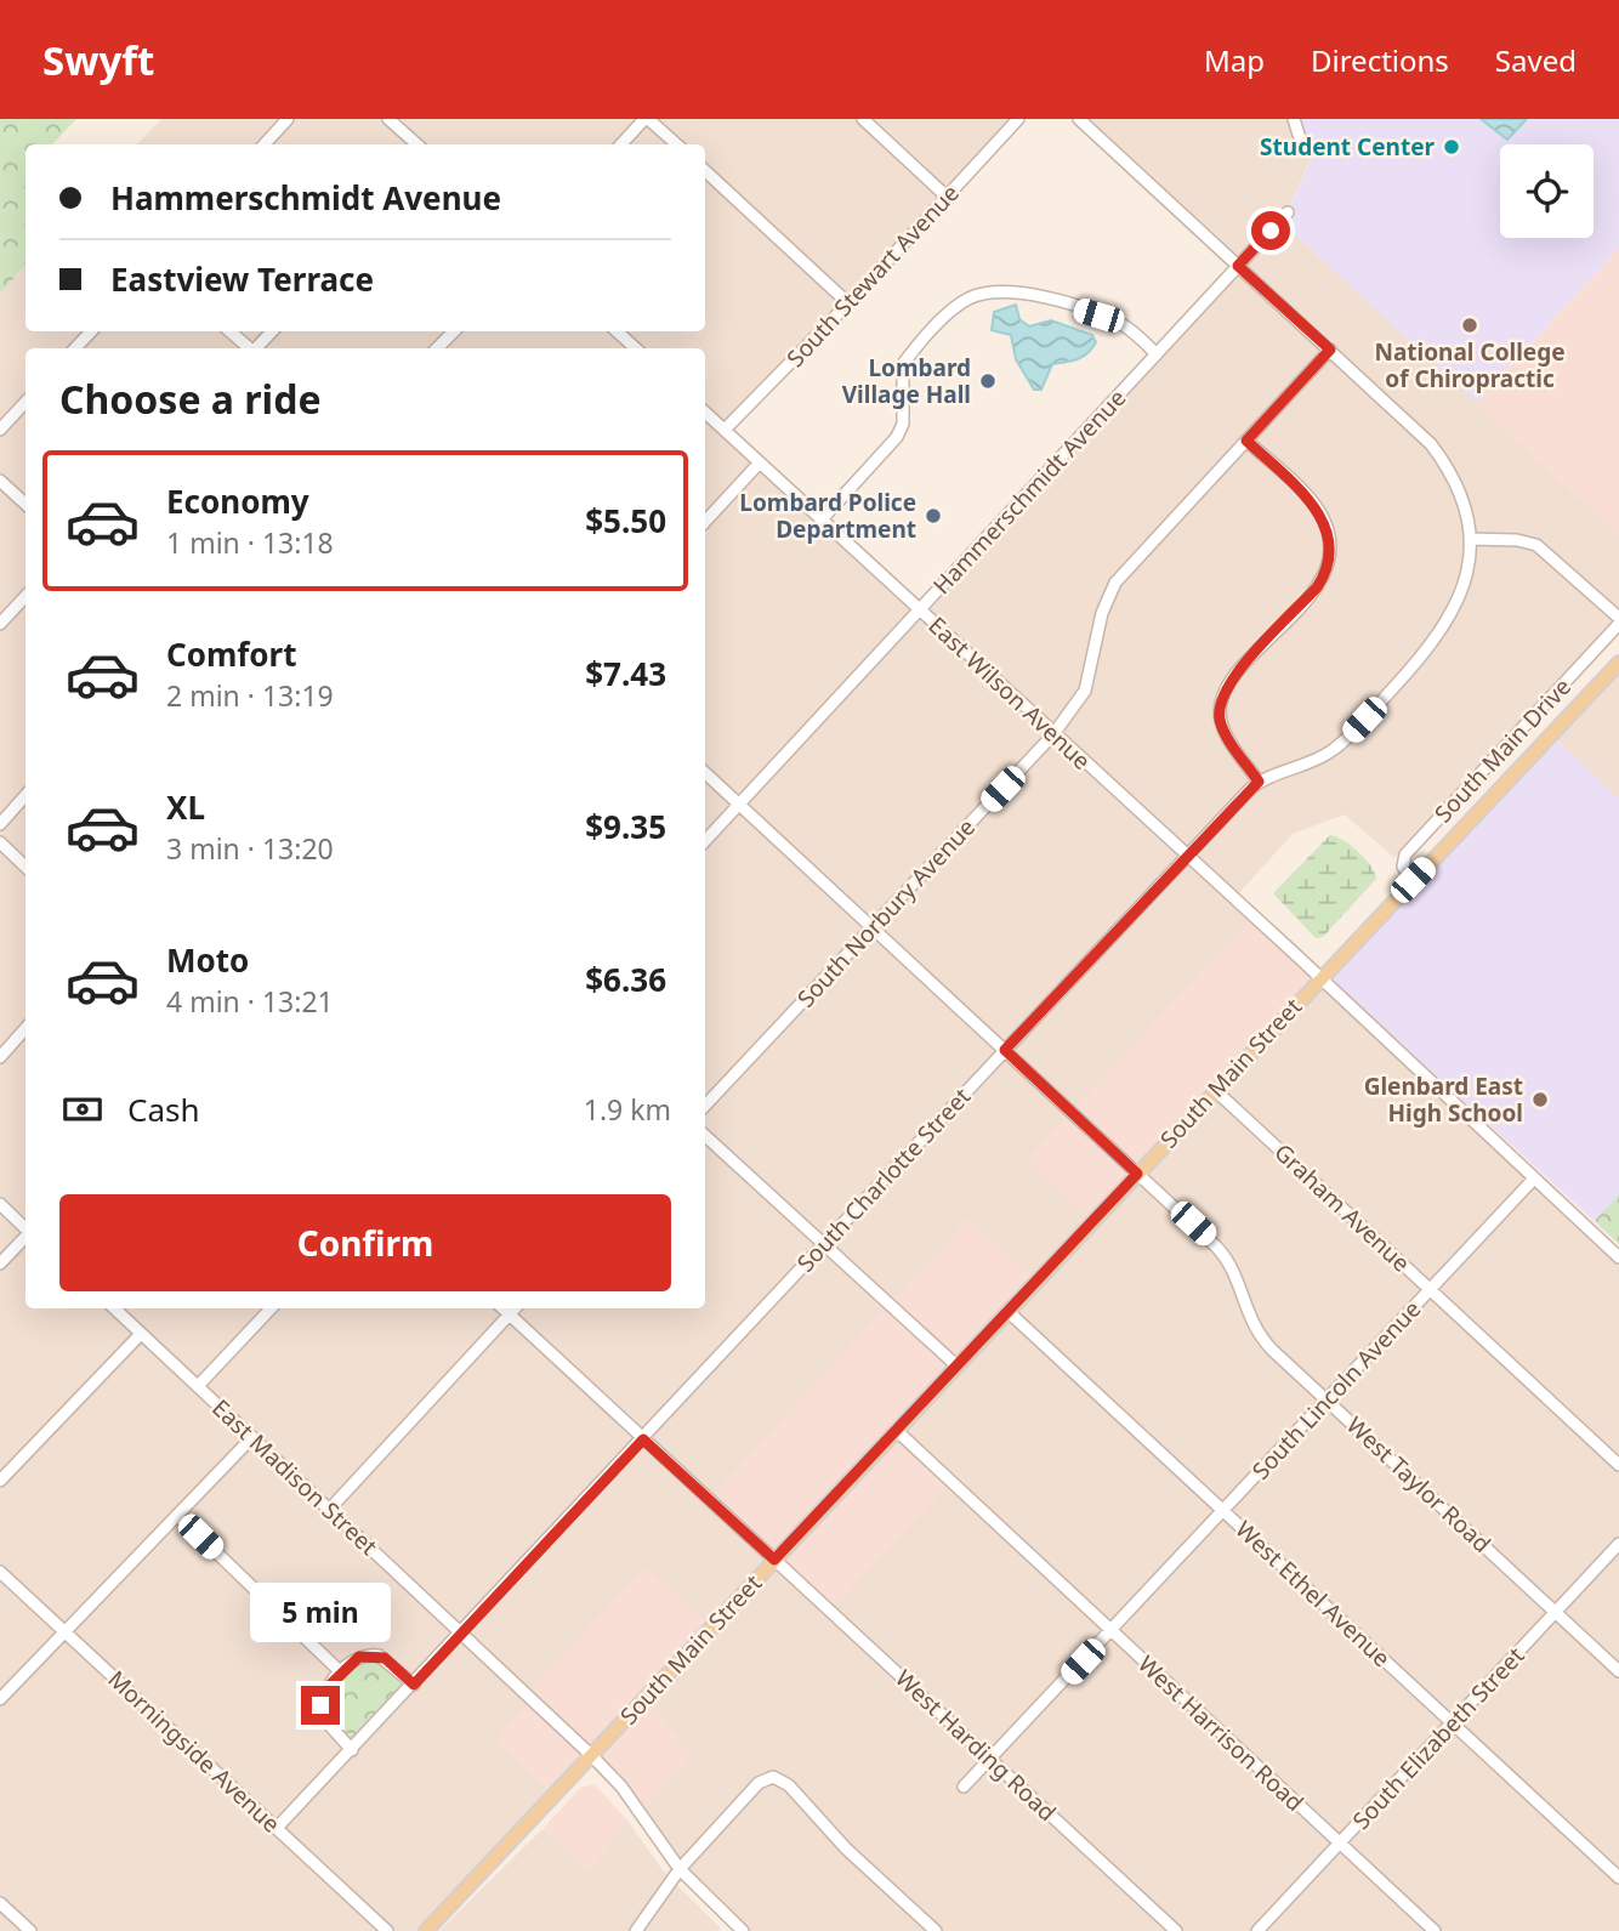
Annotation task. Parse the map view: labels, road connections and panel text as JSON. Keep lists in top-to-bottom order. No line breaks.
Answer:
{"streets":{"main road":["South Main Street"],"street":["South Stewart Avenue","Hammerschmidt Avenue","East Wilson Avenue","South Main Drive","South Norbury Avenue","South Charlotte Street","Graham Avenue","South Lincoln Avenue","East Madison Street","West Taylor Road","West Ethel Avenue","West Harrison Road","South Elizabeth Street","West Harding Road","Morningside Avenue"]},"crossings":[["South Stewart Avenue","East Wilson Avenue"],["Hammerschmidt Avenue","East Wilson Avenue"],["Hammerschmidt Avenue","West Taylor Road"],["East Wilson Avenue","South Norbury Avenue"],["East Wilson Avenue","South Main Street"],["East Wilson Avenue","South Charlotte Street"],["East Wilson Avenue","South Lincoln Avenue"],["South Main Drive","South Main Street"],["South Norbury Avenue","West Taylor Road"],["South Main Street","Graham Avenue"],["South Main Street","East Madison Street"],["South Main Street","West Taylor Road"],["South Main Street","West Ethel Avenue"],["South Main Street","West Harrison Road"],["South Main Street","West Harding Road"],["South Charlotte Street","East Madison Street"],["South Charlotte Street","West Taylor Road"],["South Charlotte Street","West Harding Road"],["South Charlotte Street","Morningside Avenue"],["Graham Avenue","South Lincoln Avenue"],["South Lincoln Avenue","West Taylor Road"],["South Lincoln Avenue","West Ethel Avenue"],["South Lincoln Avenue","West Harrison Road"],["South Lincoln Avenue","West Harding Road"],["West Taylor Road","South Elizabeth Street"],["West Ethel Avenue","South Elizabeth Street"],["West Harrison Road","South Elizabeth Street"]],"places":["Student Center","National College of Chiropractic","Lombard Village Hall","Lombard Police Department","Glenbard East High School"],"page":{"header":"Swyft","nav":["Map","Directions","Saved"],"banner":["Hammerschmidt Avenue","Eastview Terrace"],"heading":"Choose a ride","list":[{"name":"Economy","note":"1 min · 13:18","value":"$5.50"},{"name":"Comfort","note":"2 min · 13:19","value":"$7.43"},{"name":"XL","note":"3 min · 13:20","value":"$9.35"},{"name":"Moto","note":"4 min · 13:21","value":"$6.36"}],"pay":["Cash","1.9 km"],"buttons":"Confirm","bubble":"5 min"}}
